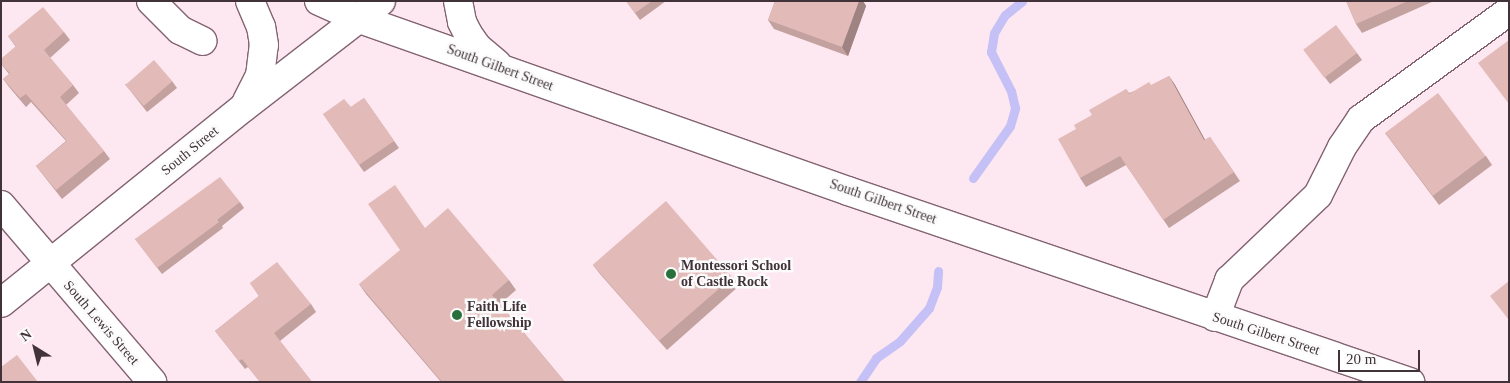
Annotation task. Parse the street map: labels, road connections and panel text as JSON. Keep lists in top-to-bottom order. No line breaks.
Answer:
{"streets":{"street":["South Gilbert Street","South Street","South Lewis Street"]},"crossings":[["South Gilbert Street","South Street"],["South Street","South Lewis Street"]],"places":["Montessori School of Castle Rock","Faith Life Fellowship"],"scale_bar":"20 m","north":"top left"}
